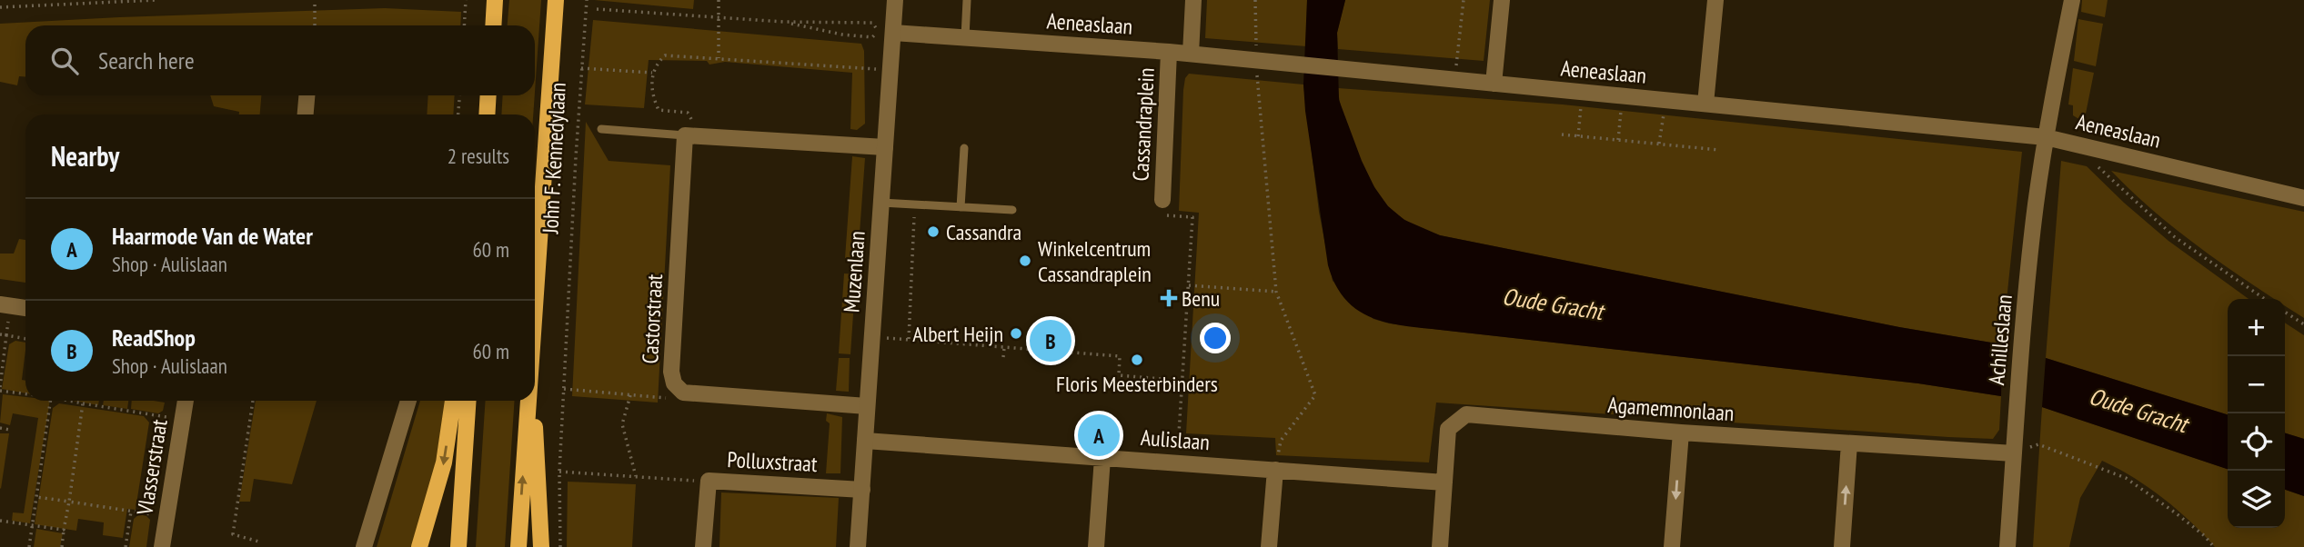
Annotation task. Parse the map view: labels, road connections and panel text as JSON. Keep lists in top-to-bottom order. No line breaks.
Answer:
{"streets":{"main road":["John F. Kennedylaan"],"street":["Aeneaslaan","Cassandraplein","Muzenlaan","Castorstraat","Achilleslaan","Agamemnonlaan","Aulislaan","Polluxstraat","Vlasserstraat"]},"crossings":[["Aeneaslaan","Cassandraplein"],["Aeneaslaan","Muzenlaan"],["Aeneaslaan","Achilleslaan"],["Muzenlaan","Aulislaan"],["Muzenlaan","Polluxstraat"],["Achilleslaan","Agamemnonlaan"],["Agamemnonlaan","Aulislaan"]],"water":["Oude Gracht"],"places":{"other":["Cassandra","Winkelcentrum Cassandraplein","Albert Heijn","Floris Meesterbinders"],"health":["Benu"]},"page":{"search":"Search here","heading":["Nearby","2 results"],"list":[{"mark":"A","name":"Haarmode Van de Water","note":"Shop · Aulislaan","value":"60 m"},{"mark":"B","name":"ReadShop","note":"Shop · Aulislaan","value":"60 m"}],"map_buttons":["+","−"],"pins":["B","A"]}}
